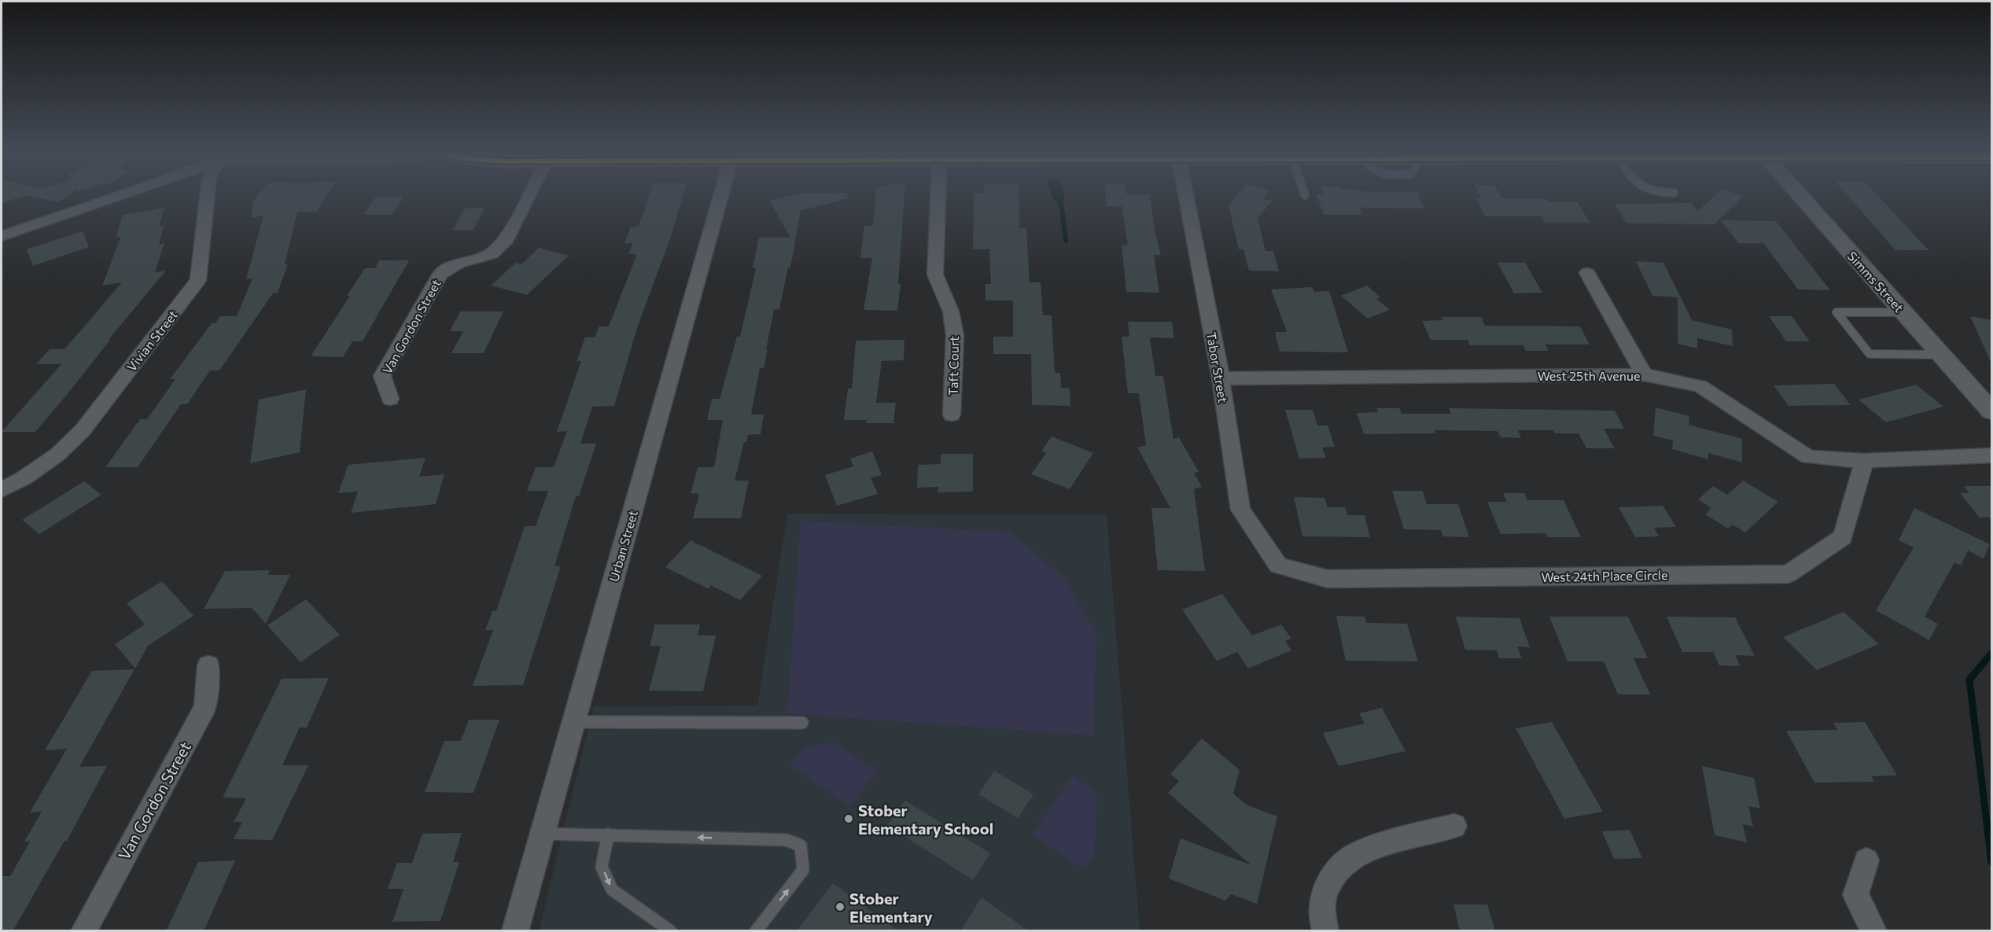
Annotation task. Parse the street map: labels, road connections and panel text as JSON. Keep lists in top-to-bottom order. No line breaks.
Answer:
{"streets":{"street":["Simms Street","Van Gordon Street","Vivian Street","Taft Court","Tabor Street","West 25th Avenue","Urban Street","West 24th Place Circle"]},"crossings":[["Tabor Street","West 25th Avenue"],["Tabor Street","West 24th Place Circle"],["West 25th Avenue","West 24th Place Circle"]],"places":["Stober Elementary School","Stober Elementary"]}
